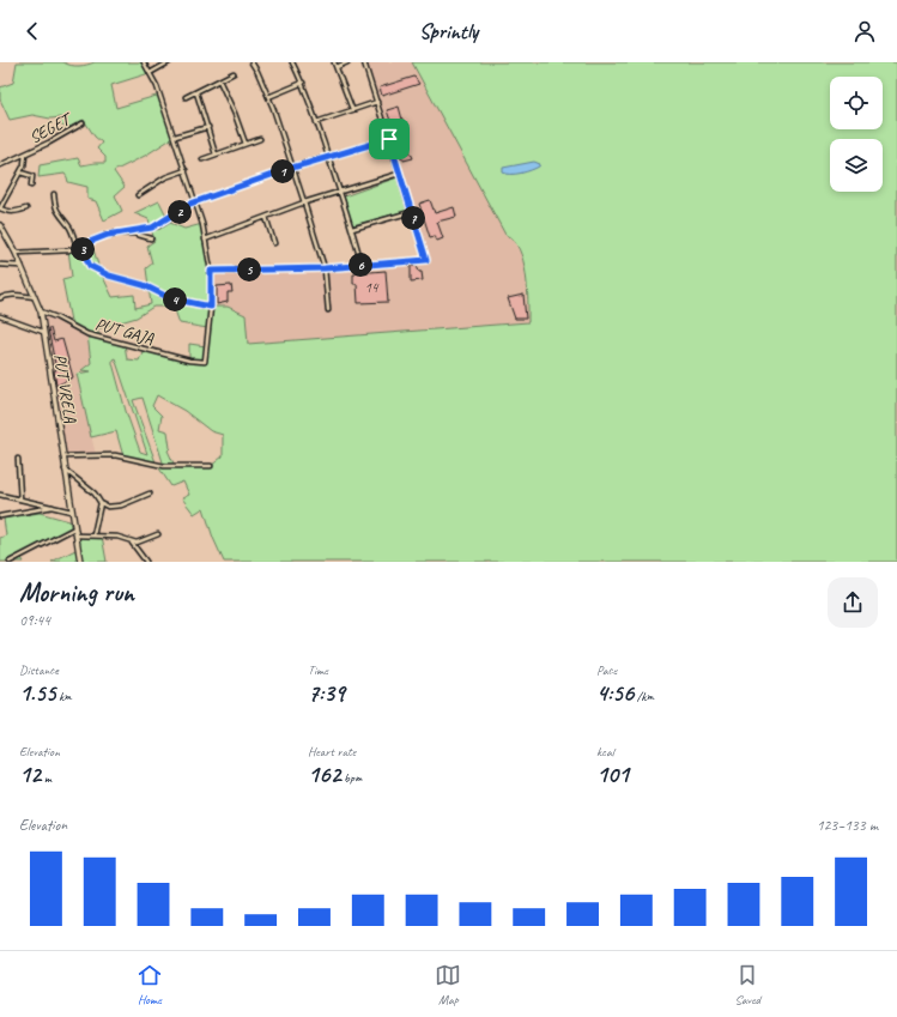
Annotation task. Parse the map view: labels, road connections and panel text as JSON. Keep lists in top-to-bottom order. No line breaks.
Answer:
{"streets":{"main road":["PUT VRELA"],"street":["SEGET","PUT GAJA"]},"crossings":[["PUT GAJA","PUT VRELA"]],"house_numbers":["14"],"page":{"header":"Sprintly","pins":["1","2","7","3","6","5","4"],"heading":["Morning run","09:44"],"stats":[["Distance","1.55 km"],["Time","7:39"],["Pace","4:56 /km"],["Elevation","12 m"],["Heart rate","162 bpm"],["kcal","101"]],"chart":["Elevation","123–133 m"],"tabs":["Home","Map","Saved"]}}
